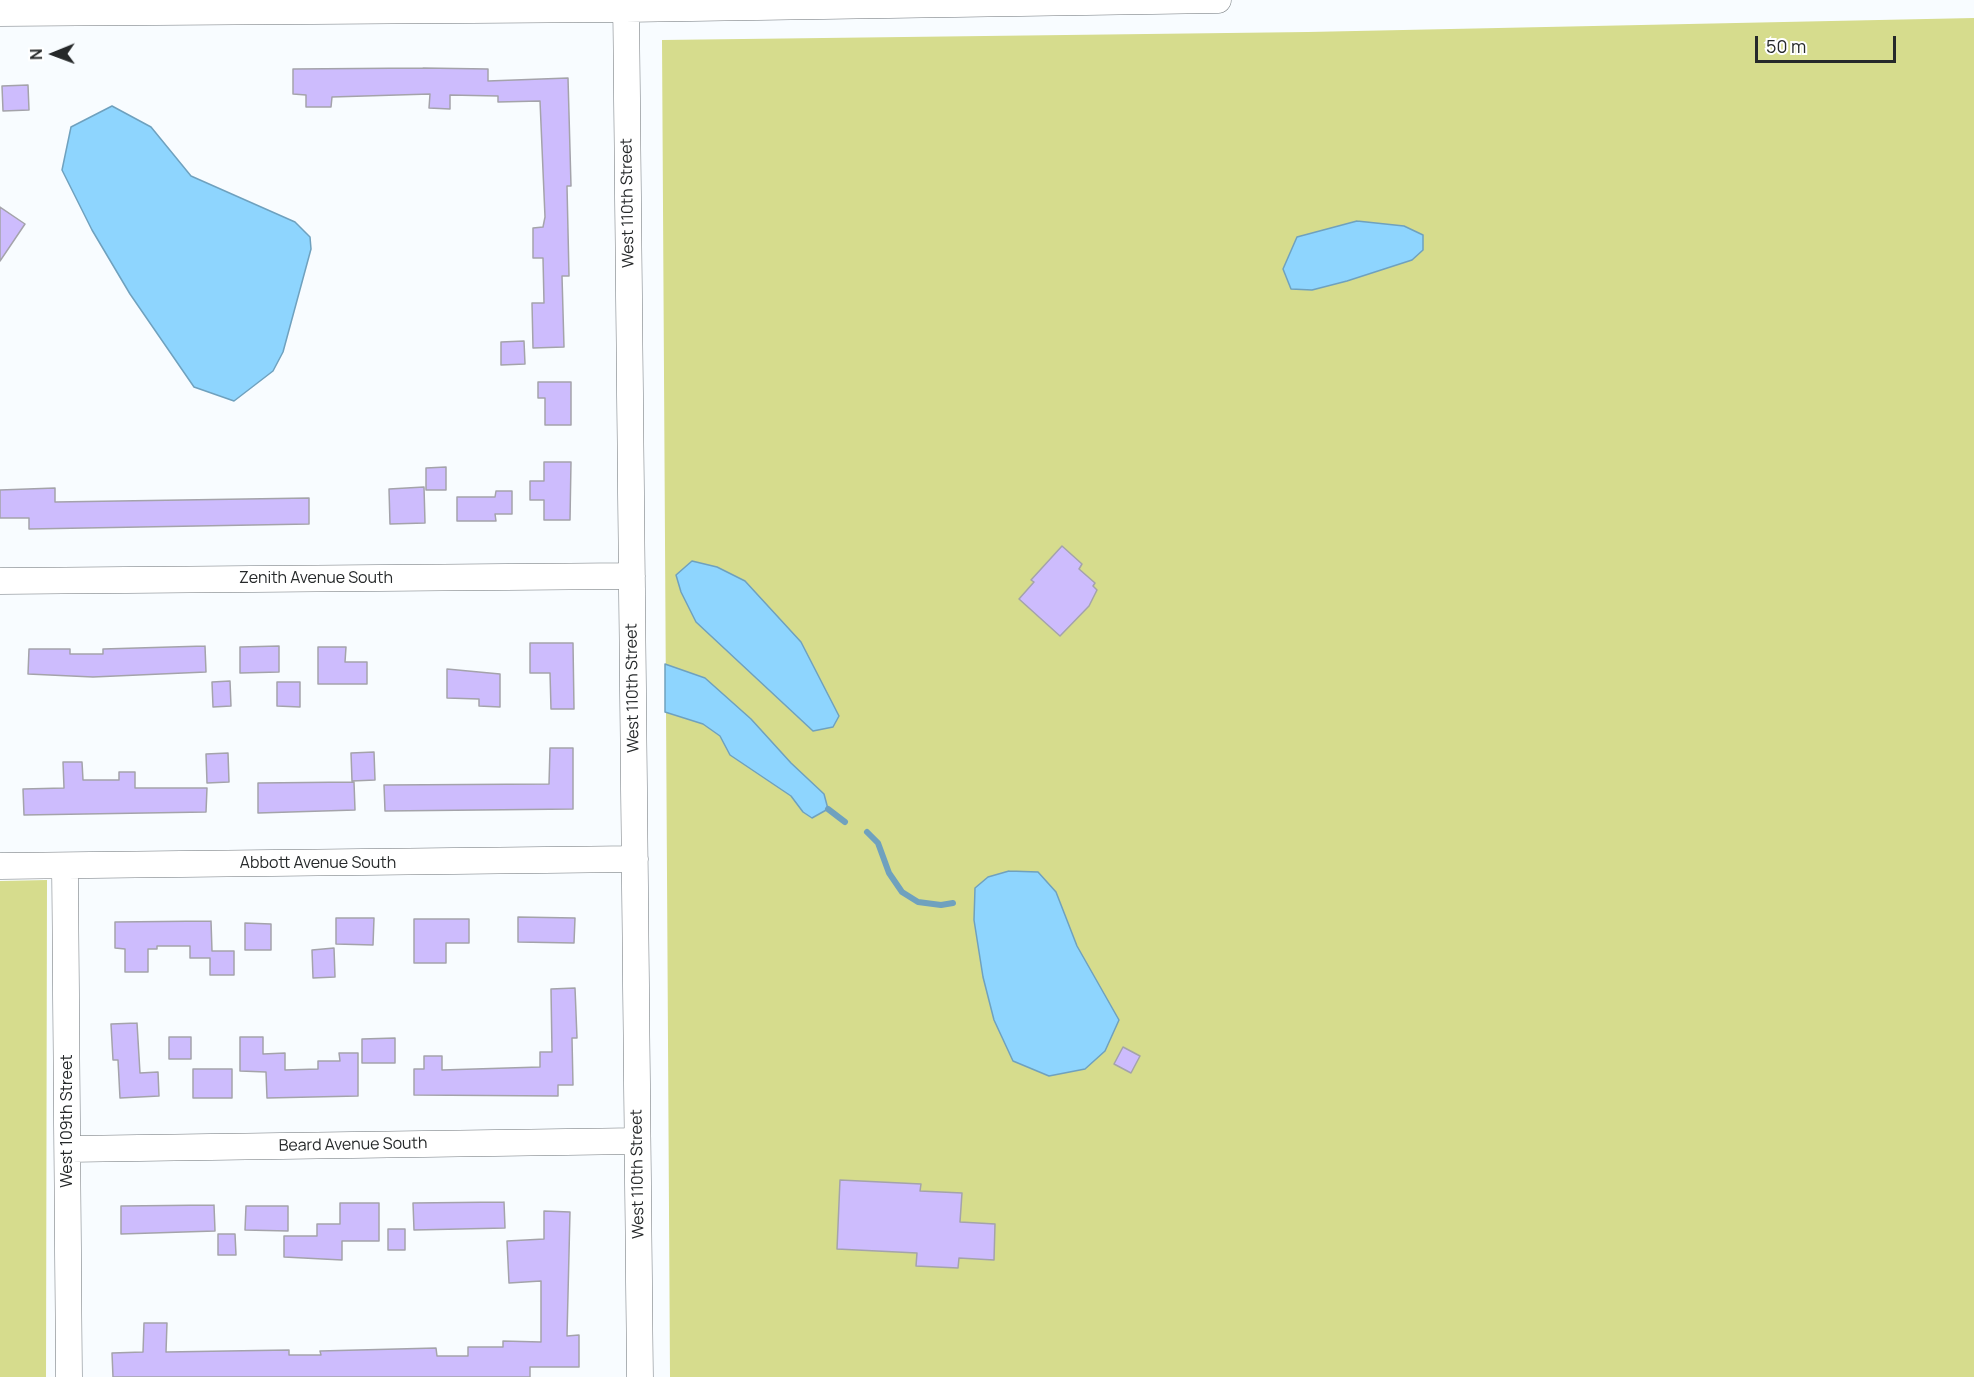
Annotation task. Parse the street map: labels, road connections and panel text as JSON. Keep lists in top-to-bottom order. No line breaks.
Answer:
{"streets":{"street":["West 110th Street","Zenith Avenue South","Abbott Avenue South","West 109th Street","Beard Avenue South"]},"crossings":[["West 110th Street","Zenith Avenue South"],["West 110th Street","Abbott Avenue South"],["West 110th Street","Beard Avenue South"],["Abbott Avenue South","West 109th Street"],["West 109th Street","Beard Avenue South"]],"scale_bar":"50 m","north":"left"}
